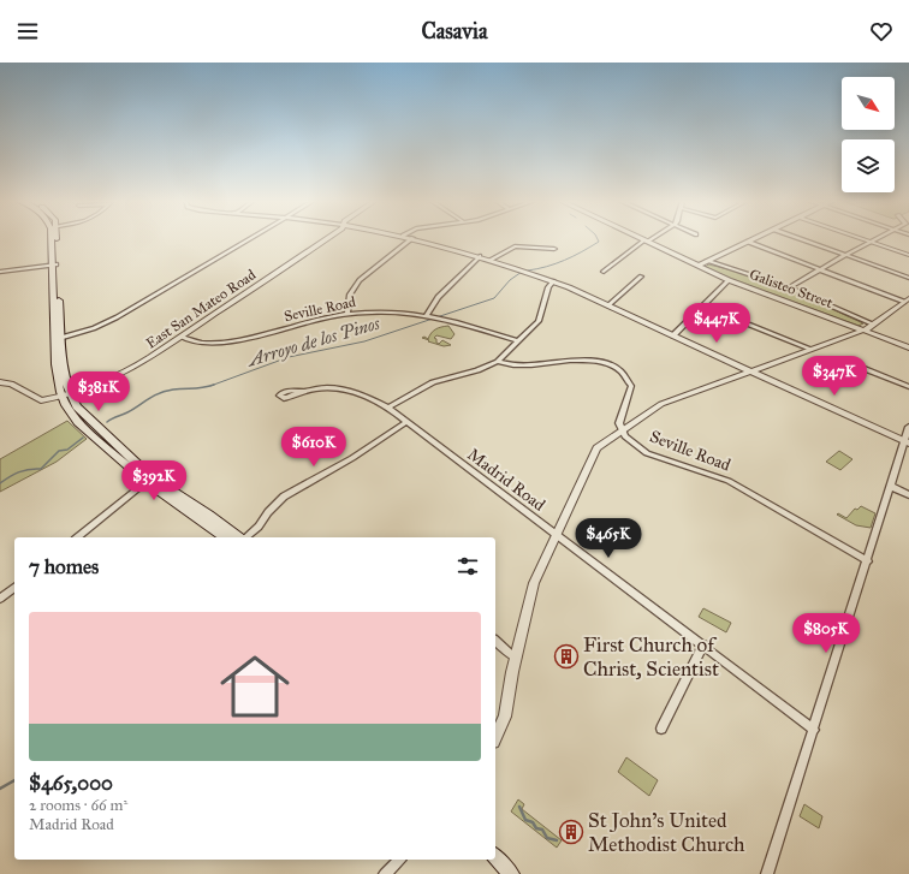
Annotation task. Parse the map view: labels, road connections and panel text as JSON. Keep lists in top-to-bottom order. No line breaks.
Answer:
{"streets":{"street":["Galisteo Street","East San Mateo Road","Seville Road","Madrid Road"]},"crossings":[["East San Mateo Road","Seville Road"]],"water":["Arroyo de los Pinos"],"places":{"building":["First Church of Christ, Scientist","St John's United Methodist Church"]},"north":"bottom right","page":{"header":"Casavia","price":["$447K","$347K","$381K","$610K","$392K","$465K","$805K"],"heading":"7 homes","list":[{"name":"$465,000","note":"2 rooms · 66 m² · Madrid Road"}]}}
